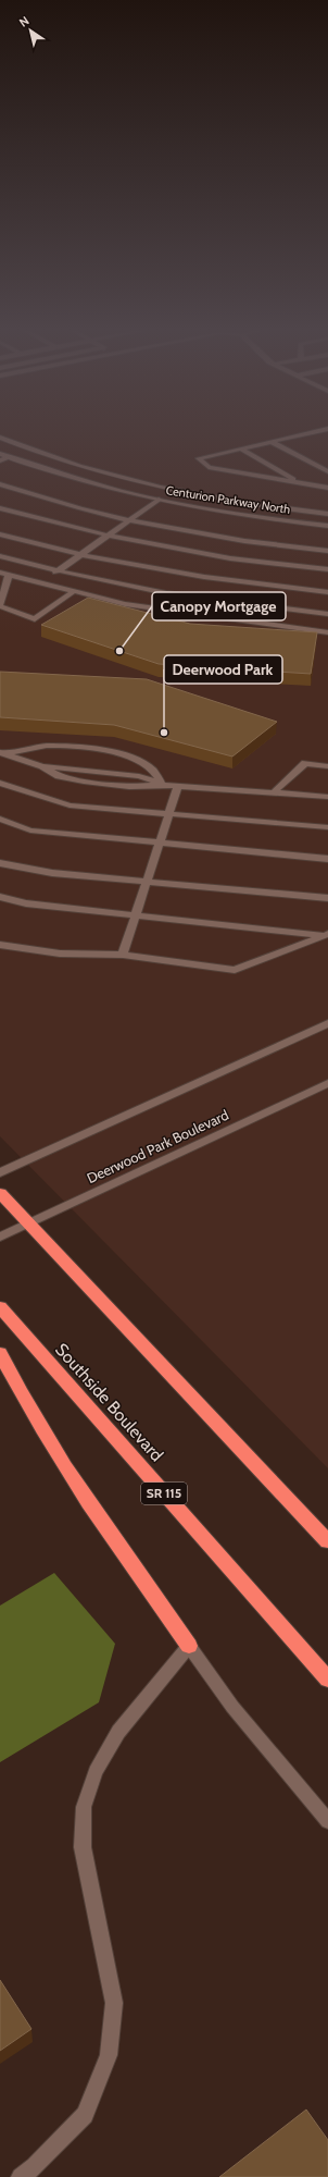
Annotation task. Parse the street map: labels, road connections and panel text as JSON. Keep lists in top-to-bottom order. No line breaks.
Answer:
{"streets":{"highway":["Southside Boulevard","SR 115"],"street":["Centurion Parkway North","Deerwood Park Boulevard"]},"places":["Canopy Mortgage","Deerwood Park"],"north":"top left"}
